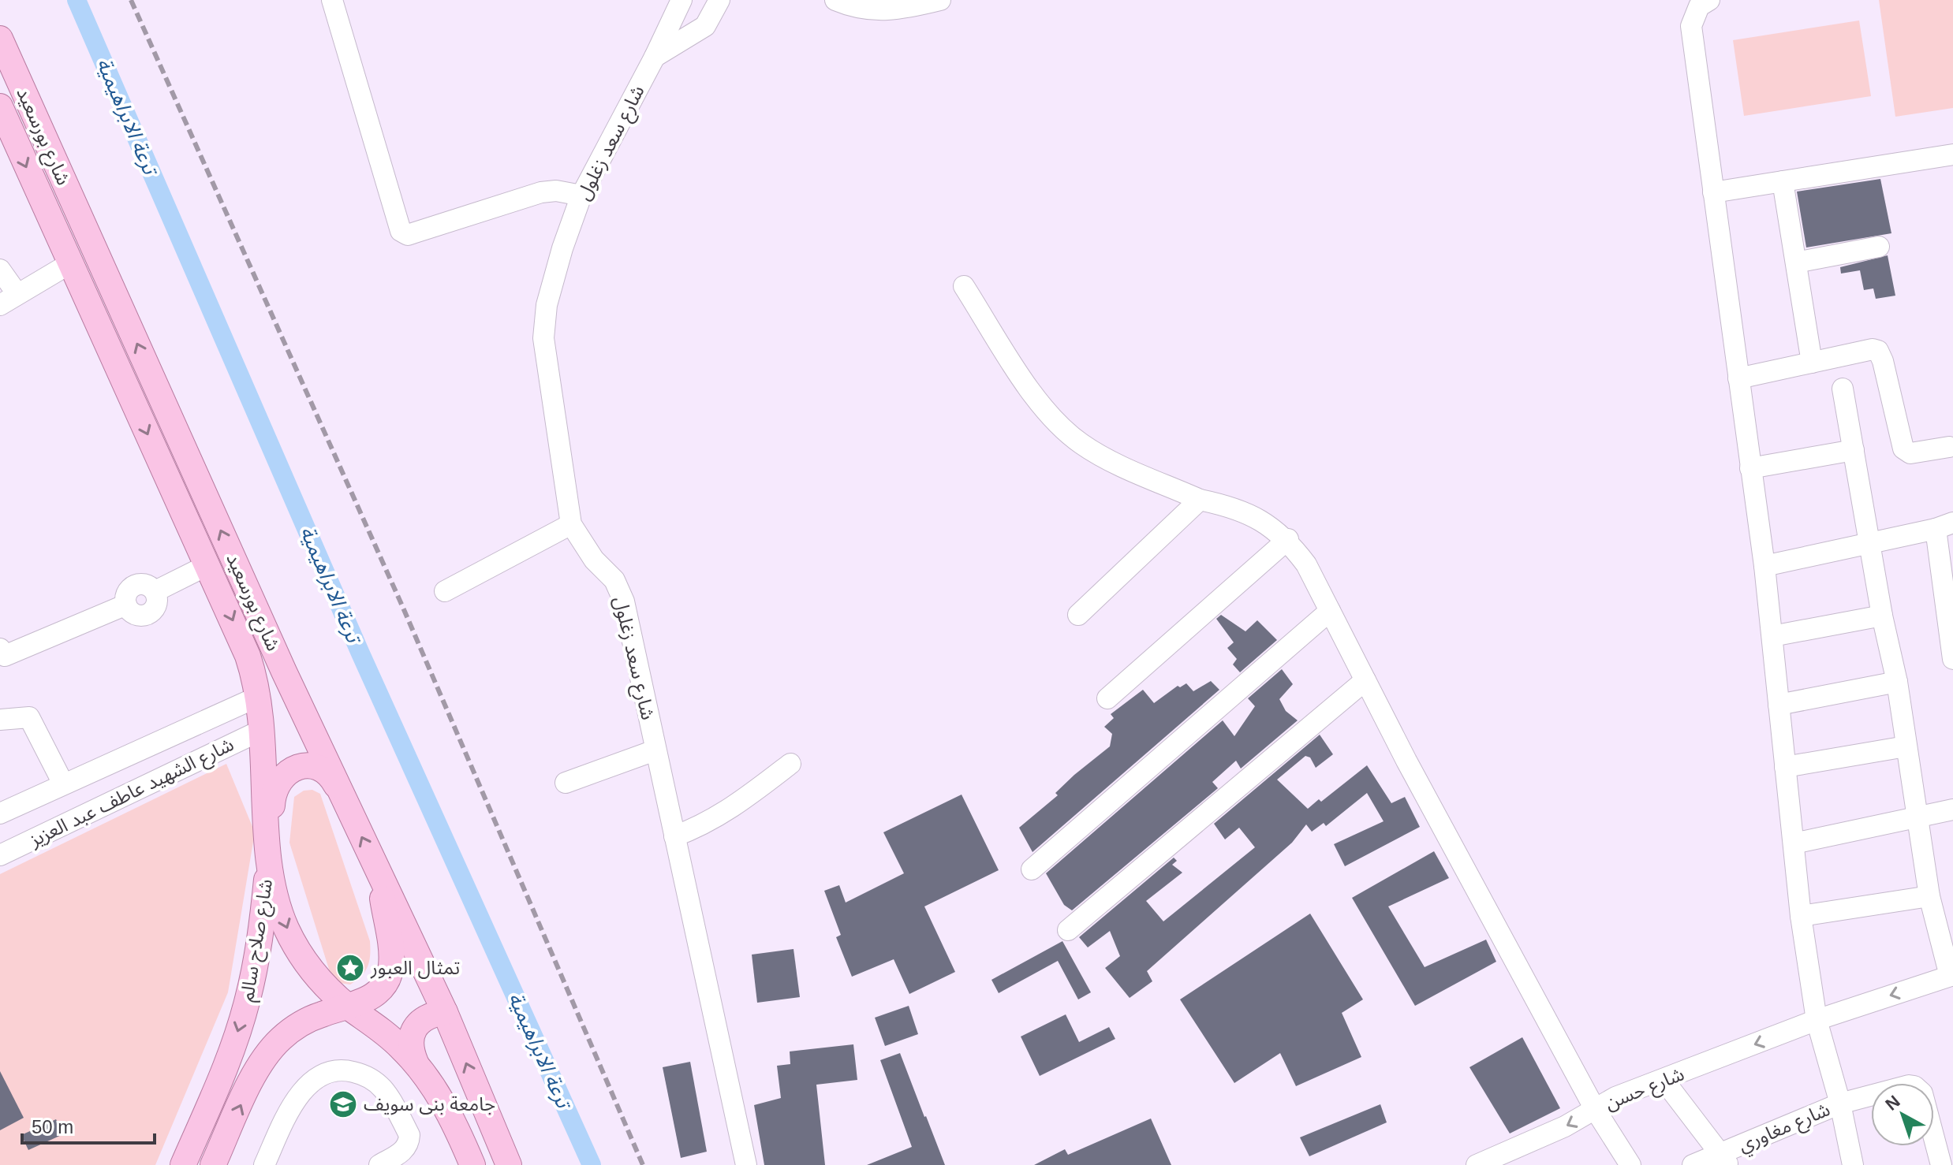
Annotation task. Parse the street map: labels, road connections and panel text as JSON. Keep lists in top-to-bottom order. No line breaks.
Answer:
{"streets":{"main road":["شارع بورسعيد","شارع صلاح سالم"],"street":["شارع سعد زغلول","شارع الشهيد عاطف عبد العزيز","شارع حسن","شارع مغاوري"]},"crossings":[["شارع بورسعيد","شارع الشهيد عاطف عبد العزيز"],["شارع بورسعيد","شارع صلاح سالم"]],"one_way":["شارع صلاح سالم"],"water":["ترعة الابراهيمية"],"places":{"place":["تمثال العبور"],"school or university":["جامعة بنى سويف"]},"scale_bar":"50 m","north":"top left"}
